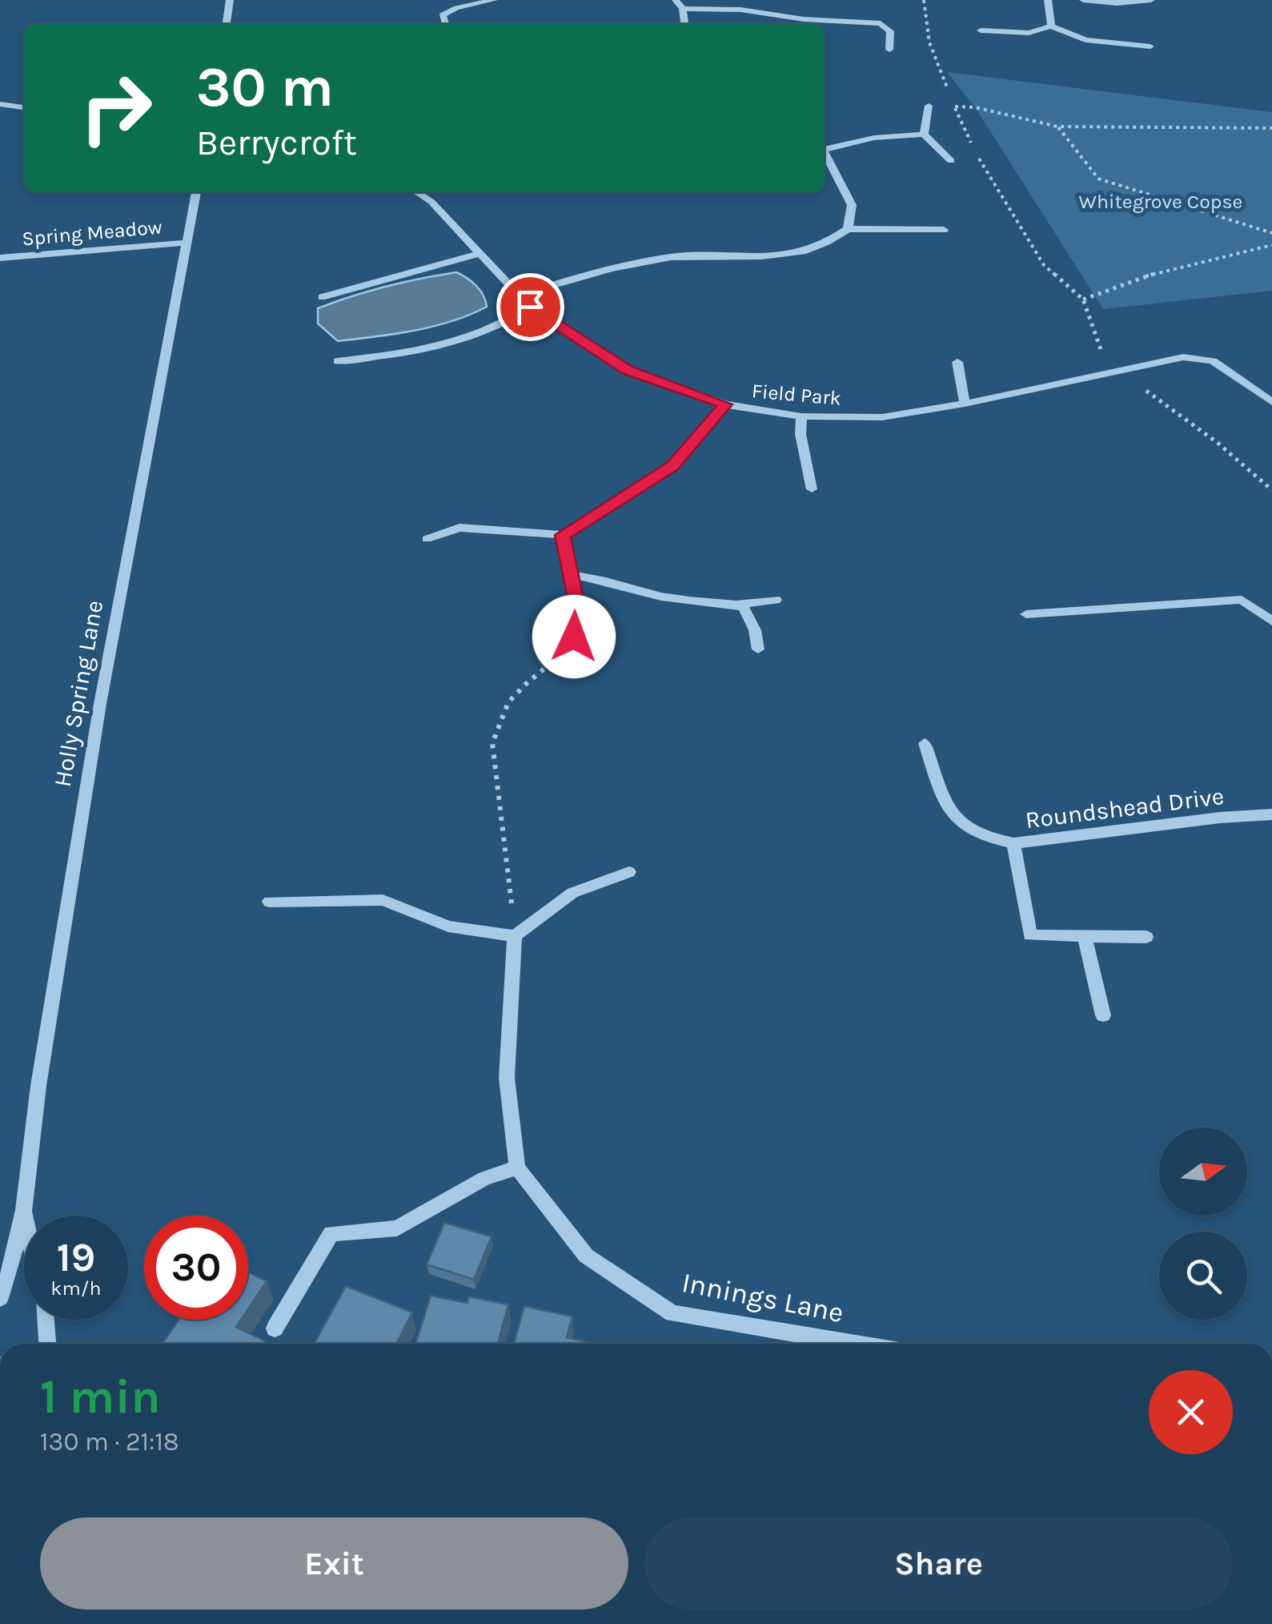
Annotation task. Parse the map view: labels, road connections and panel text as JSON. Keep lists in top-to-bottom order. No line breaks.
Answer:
{"streets":{"street":["Spring Meadow","Field Park","Holly Spring Lane","Roundshead Drive","Innings Lane"]},"crossings":[["Spring Meadow","Holly Spring Lane"]],"parks":["Whitegrove Copse"],"north":"right","page":{"turn":["30 m","Berrycroft"],"speed":"19 km/h","limit":"30","heading":["1 min","130 m · 21:18"],"buttons":["Exit","Share"]}}
